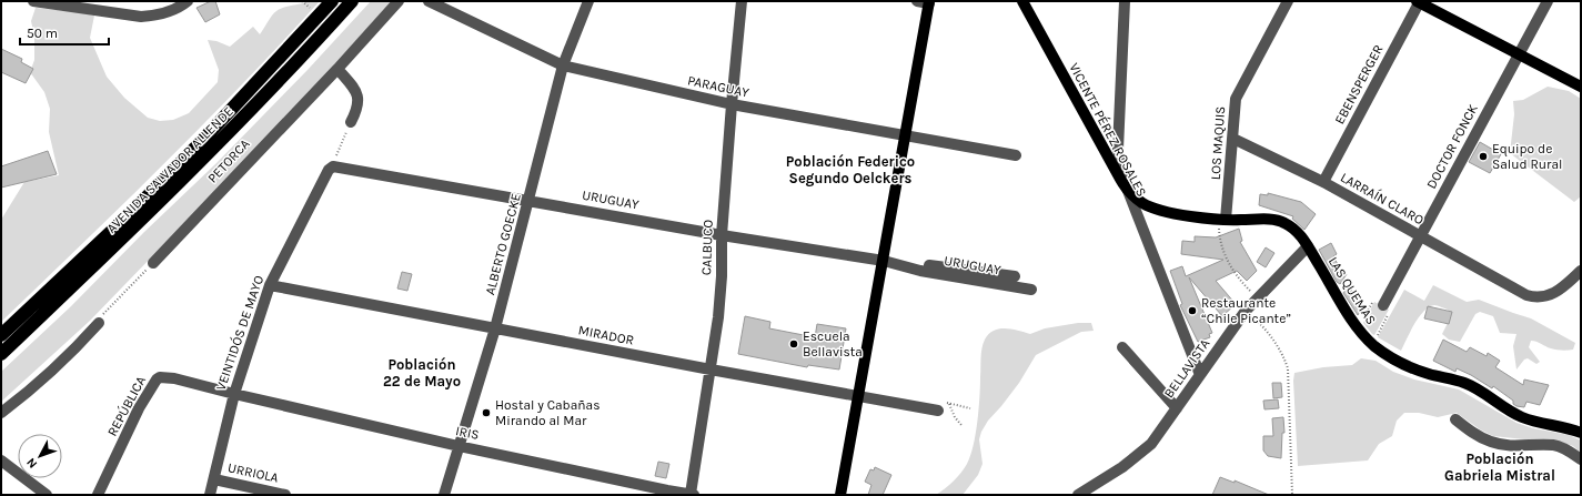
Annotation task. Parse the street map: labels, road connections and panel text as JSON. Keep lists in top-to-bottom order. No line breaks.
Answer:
{"streets":{"highway":["AVENIDA SALVADOR ALLENDE"],"main road":["VICENTE PÉREZ ROSALES","LAS QUEMAS"],"street":["EBENSPERGER","PARAGUAY","LOS MAQUIS","DOCTOR FONCK","PETORCA","LARRAÍN CLARO","URUGUAY","ALBERTO GOECKE","CALBUCO","VEINTIDÓS DE MAYO","MIRADOR","BELLAVISTA","REPÚBLICA","IRIS","URRIOLA"]},"crossings":[["EBENSPERGER","LARRAÍN CLARO"],["PARAGUAY","ALBERTO GOECKE"],["PARAGUAY","CALBUCO"],["VICENTE PÉREZ ROSALES","LAS QUEMAS"],["VICENTE PÉREZ ROSALES","BELLAVISTA"],["LOS MAQUIS","LARRAÍN CLARO"],["LOS MAQUIS","LAS QUEMAS"],["DOCTOR FONCK","LARRAÍN CLARO"],["URUGUAY","ALBERTO GOECKE"],["URUGUAY","CALBUCO"],["URUGUAY","VEINTIDÓS DE MAYO"],["ALBERTO GOECKE","MIRADOR"],["ALBERTO GOECKE","IRIS"],["CALBUCO","MIRADOR"],["CALBUCO","IRIS"],["LAS QUEMAS","BELLAVISTA"],["VEINTIDÓS DE MAYO","MIRADOR"],["VEINTIDÓS DE MAYO","REPÚBLICA"],["VEINTIDÓS DE MAYO","IRIS"],["VEINTIDÓS DE MAYO","URRIOLA"],["REPÚBLICA","IRIS"]],"districts":["Población Federico Segundo Oelckers","Población 22 de Mayo","Población Gabriela Mistral"],"places":["Equipo de Salud Rural","Restaurante “Chile Picante”","Escuela Bellavista","Hostal y Cabañas Mirando al Mar"],"scale_bar":"50 m","north":"bottom left"}
